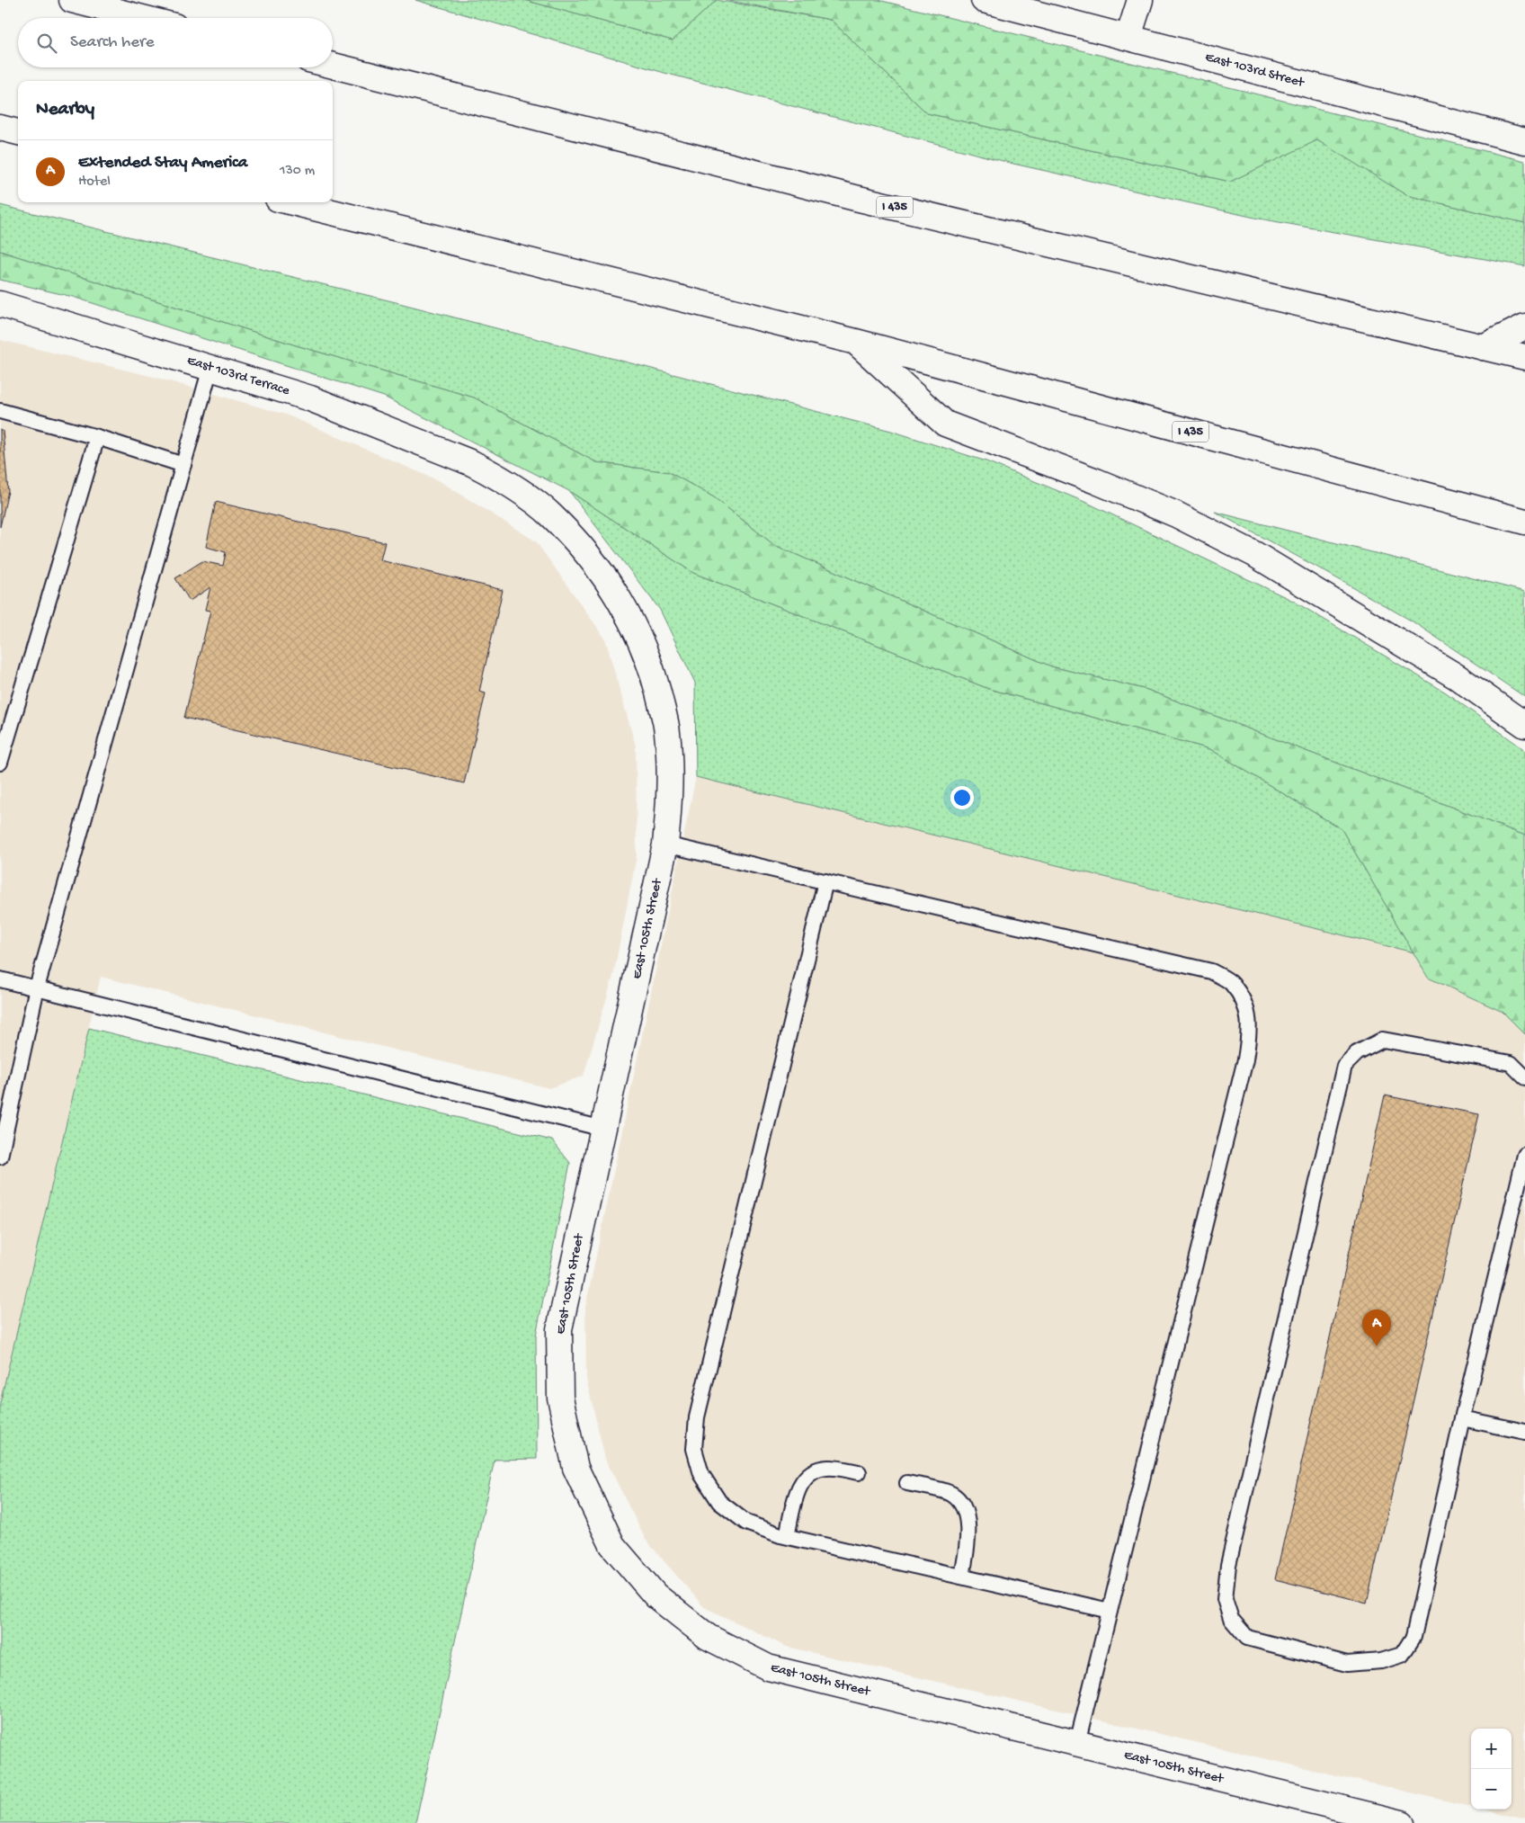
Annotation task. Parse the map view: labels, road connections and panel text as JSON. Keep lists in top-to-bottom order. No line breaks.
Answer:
{"streets":{"main road":["East 103rd Street","I 435","East 103rd Terrace","East 105th Street"]},"crossings":[["East 103rd Terrace","East 105th Street"]],"page":{"search":"Search here","heading":"Nearby","list":[{"mark":"A","name":"Extended Stay America","note":"Hotel","value":"130 m"}],"pins":"A","map_buttons":["+","−"]}}
